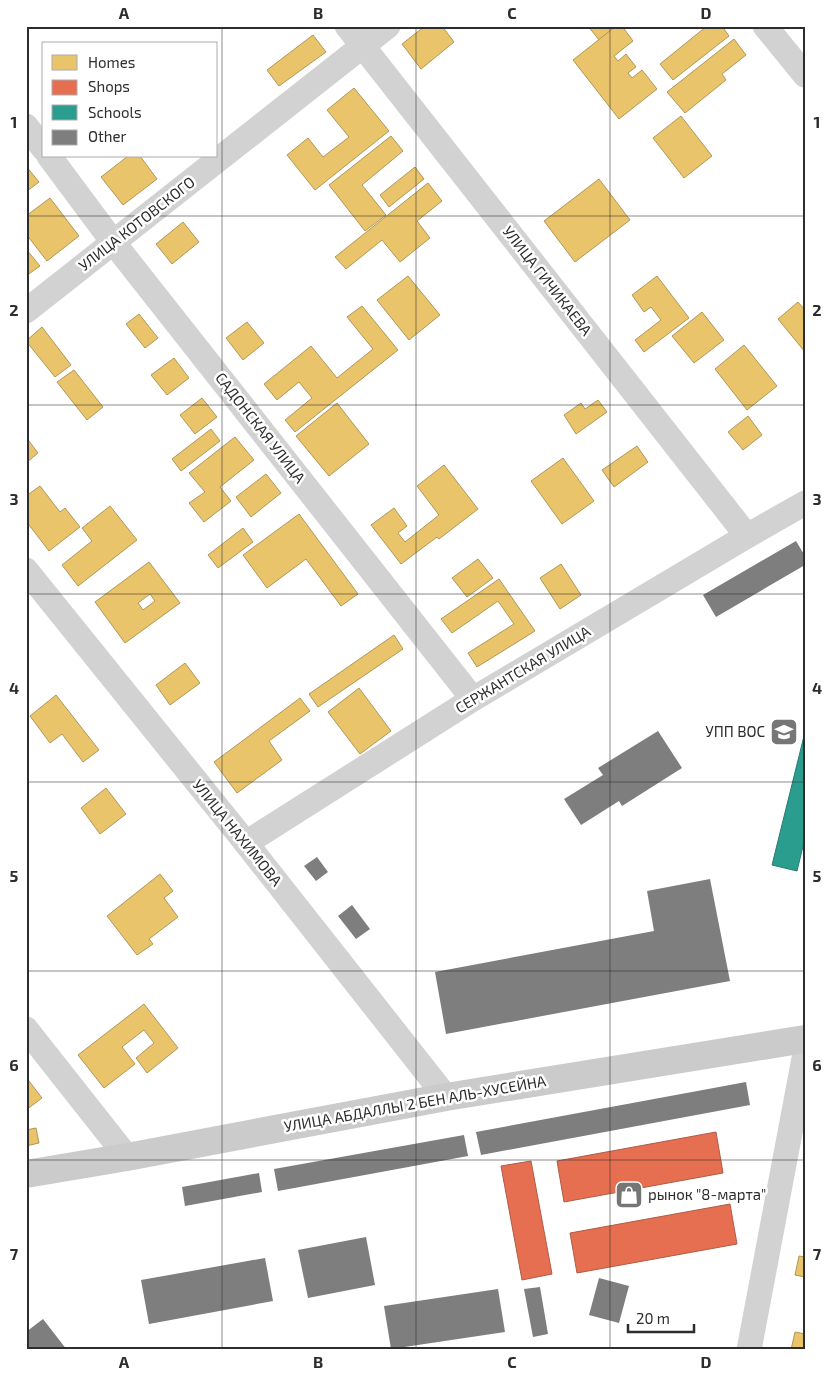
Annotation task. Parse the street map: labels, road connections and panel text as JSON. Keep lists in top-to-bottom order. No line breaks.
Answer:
{"streets":{"main road":["УЛИЦА АБДАЛЛЫ 2 БЕН АЛЬ-ХУСЕЙНА"],"street":["УЛИЦА КОТОВСКОГО","УЛИЦА ГИЧИКАЕВА","САДОНСКАЯ УЛИЦА","СЕРЖАНТСКАЯ УЛИЦА","УЛИЦА НАХИМОВА"]},"crossings":[["УЛИЦА КОТОВСКОГО","УЛИЦА ГИЧИКАЕВА"],["УЛИЦА КОТОВСКОГО","САДОНСКАЯ УЛИЦА"],["УЛИЦА ГИЧИКАЕВА","СЕРЖАНТСКАЯ УЛИЦА"],["САДОНСКАЯ УЛИЦА","СЕРЖАНТСКАЯ УЛИЦА"],["СЕРЖАНТСКАЯ УЛИЦА","УЛИЦА НАХИМОВА"],["УЛИЦА НАХИМОВА","УЛИЦА АБДАЛЛЫ 2 БЕН АЛЬ-ХУСЕЙНА"]],"places":{"school or university":["УПП ВОС"],"shop":["рынок \"8-марта\""]},"legend":["Homes","Shops","Schools","Other"],"scale_bar":"20 m","grid":{"columns":["A","B","C","D"],"rows":["1","2","3","4","5","6","7"]}}
